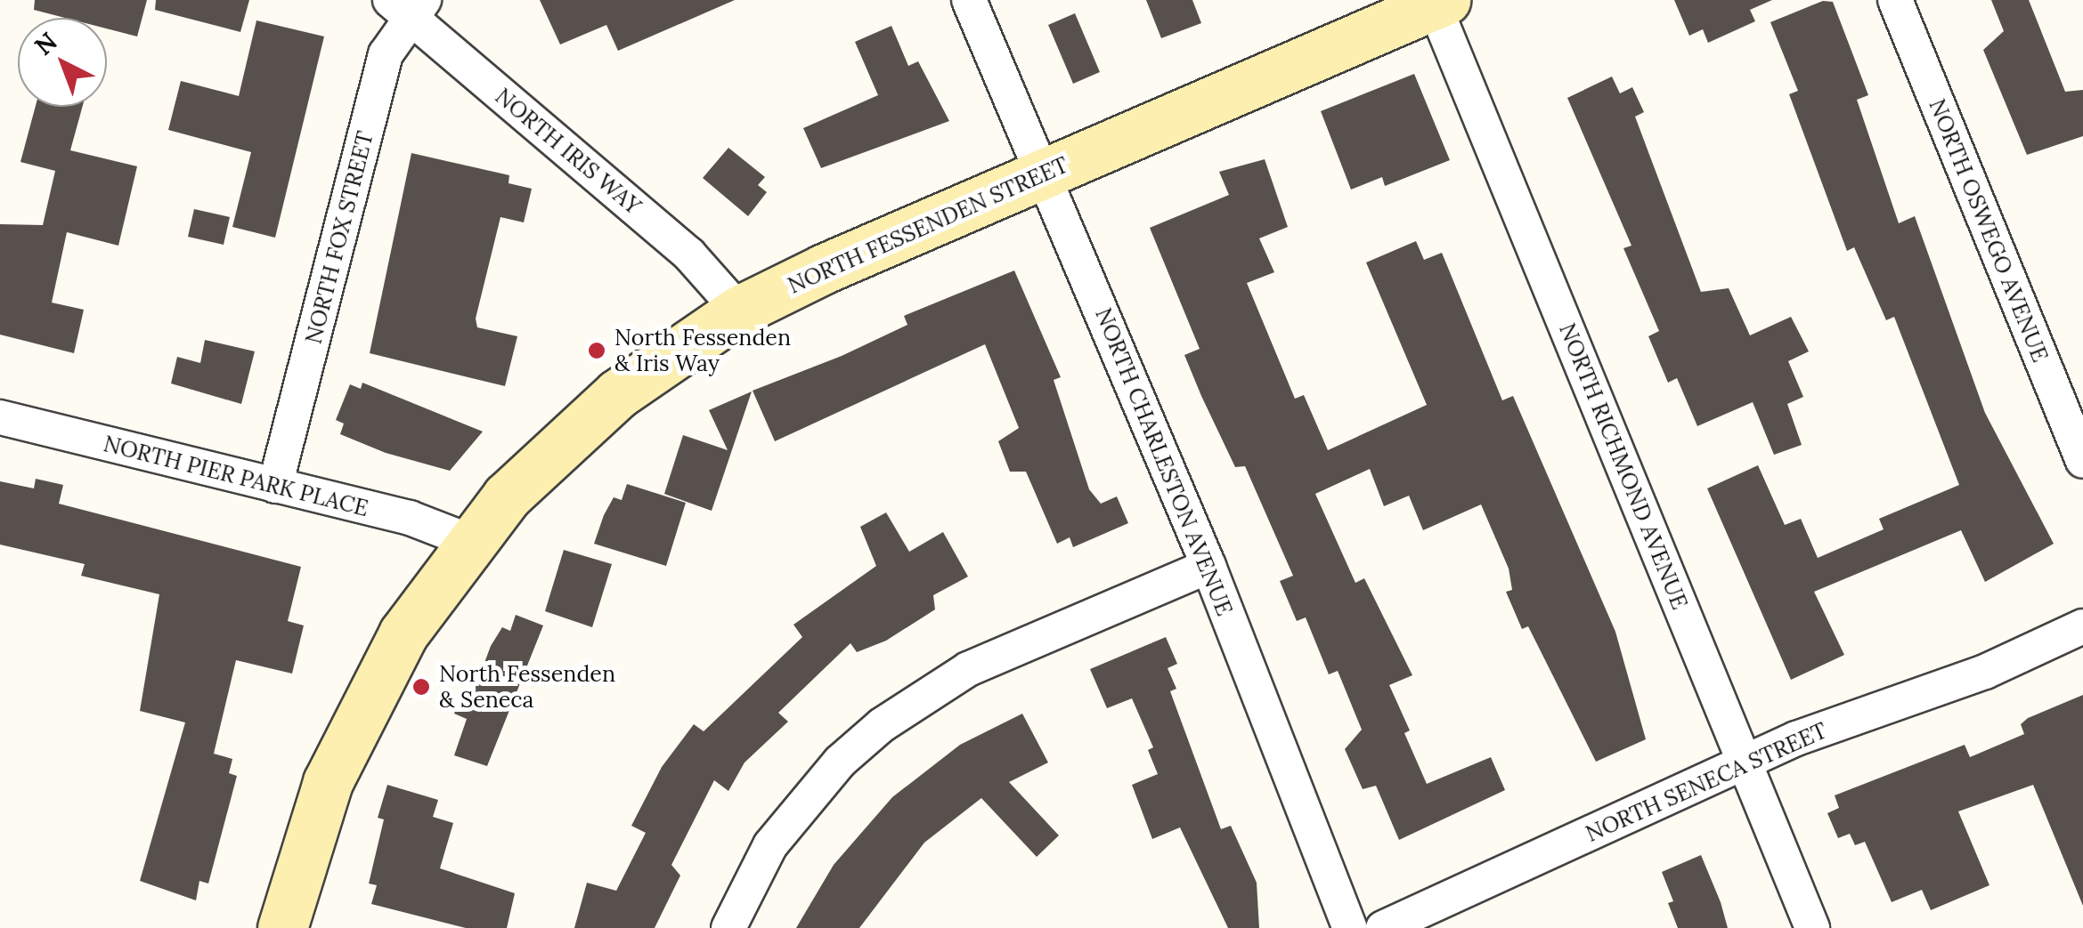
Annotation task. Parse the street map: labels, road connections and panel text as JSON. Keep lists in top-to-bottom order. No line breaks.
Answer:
{"streets":{"main road":["NORTH FESSENDEN STREET"],"street":["NORTH IRIS WAY","NORTH OSWEGO AVENUE","NORTH FOX STREET","NORTH CHARLESTON AVENUE","NORTH RICHMOND AVENUE","NORTH PIER PARK PLACE","NORTH SENECA STREET"]},"crossings":[["NORTH IRIS WAY","NORTH FESSENDEN STREET"],["NORTH IRIS WAY","NORTH FOX STREET"],["NORTH FESSENDEN STREET","NORTH CHARLESTON AVENUE"],["NORTH FESSENDEN STREET","NORTH RICHMOND AVENUE"],["NORTH FESSENDEN STREET","NORTH PIER PARK PLACE"],["NORTH FOX STREET","NORTH PIER PARK PLACE"],["NORTH RICHMOND AVENUE","NORTH SENECA STREET"]],"places":["North Fessenden & Iris Way","North Fessenden & Seneca"],"north":"top left"}
